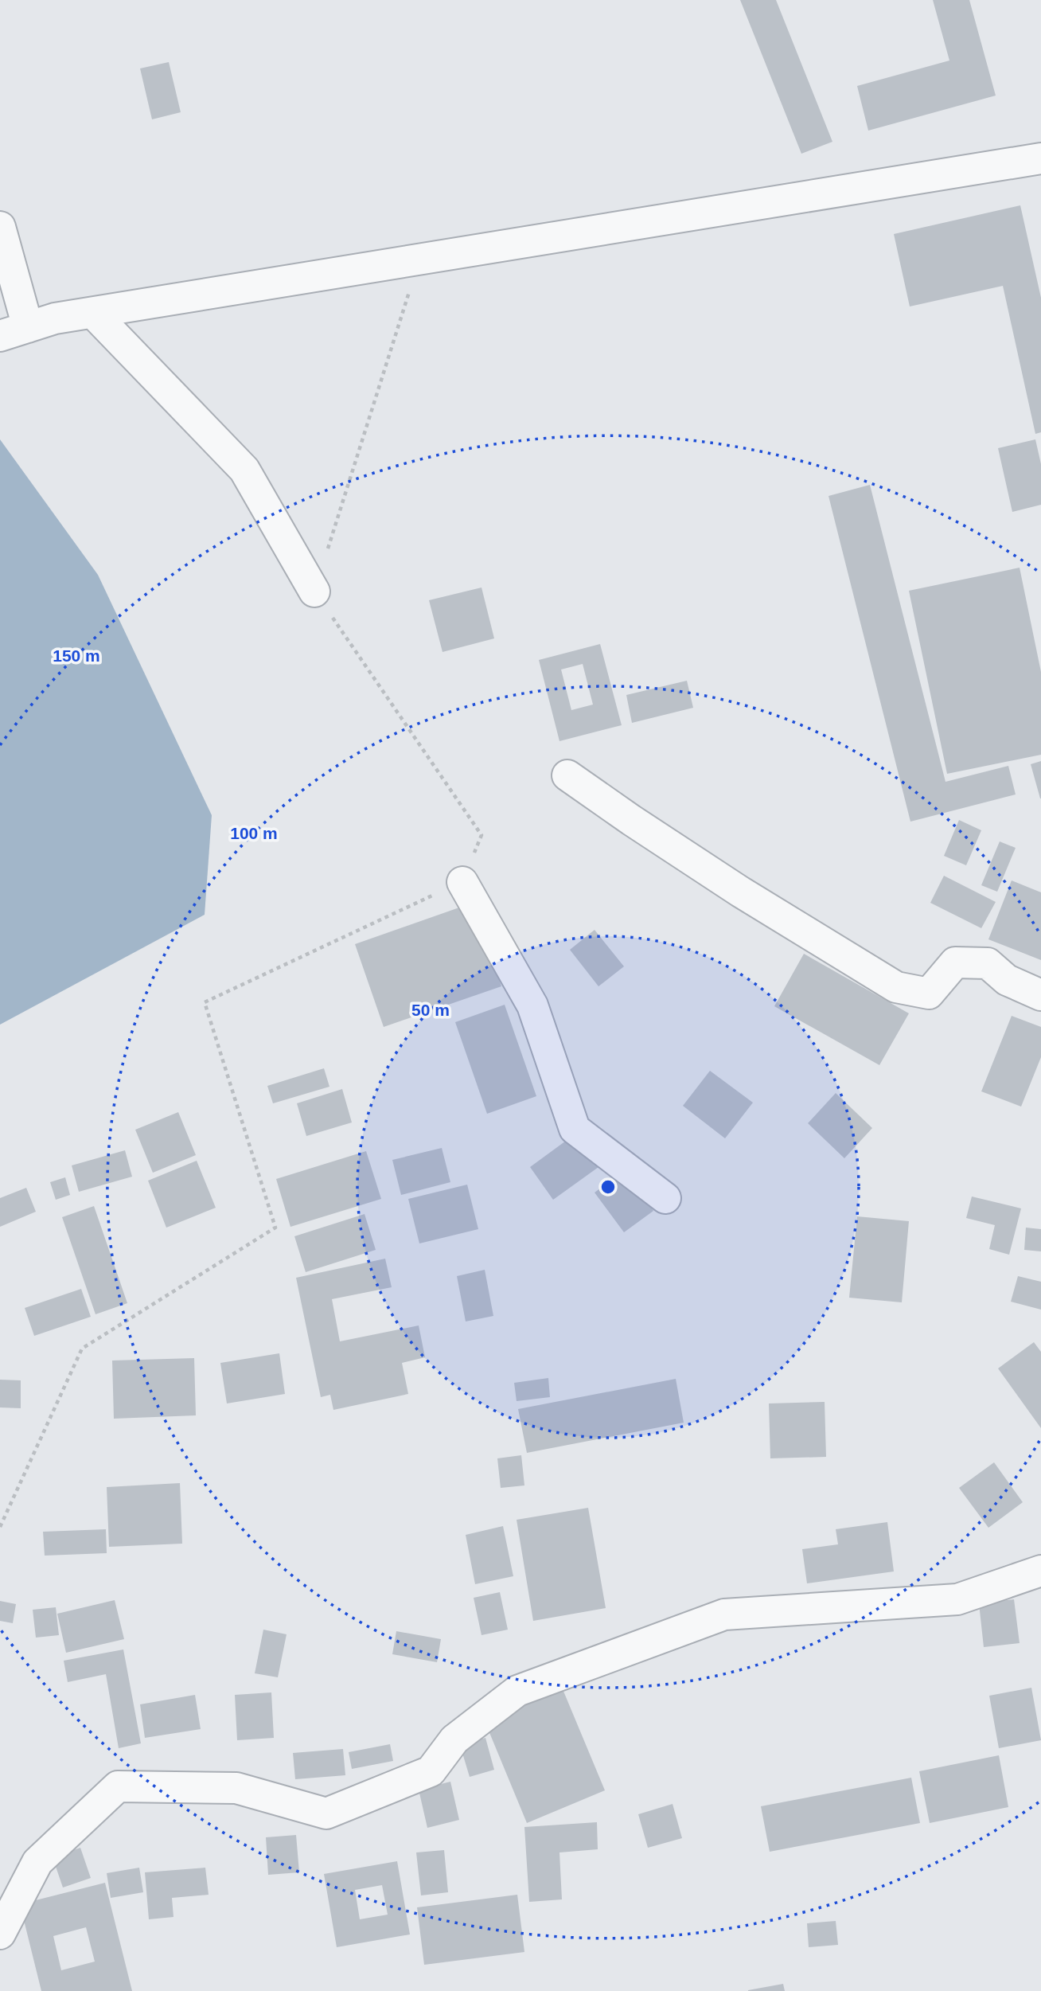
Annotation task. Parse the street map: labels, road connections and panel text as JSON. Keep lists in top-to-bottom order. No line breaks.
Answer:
{"rings":["150 m","100 m","50 m"]}
